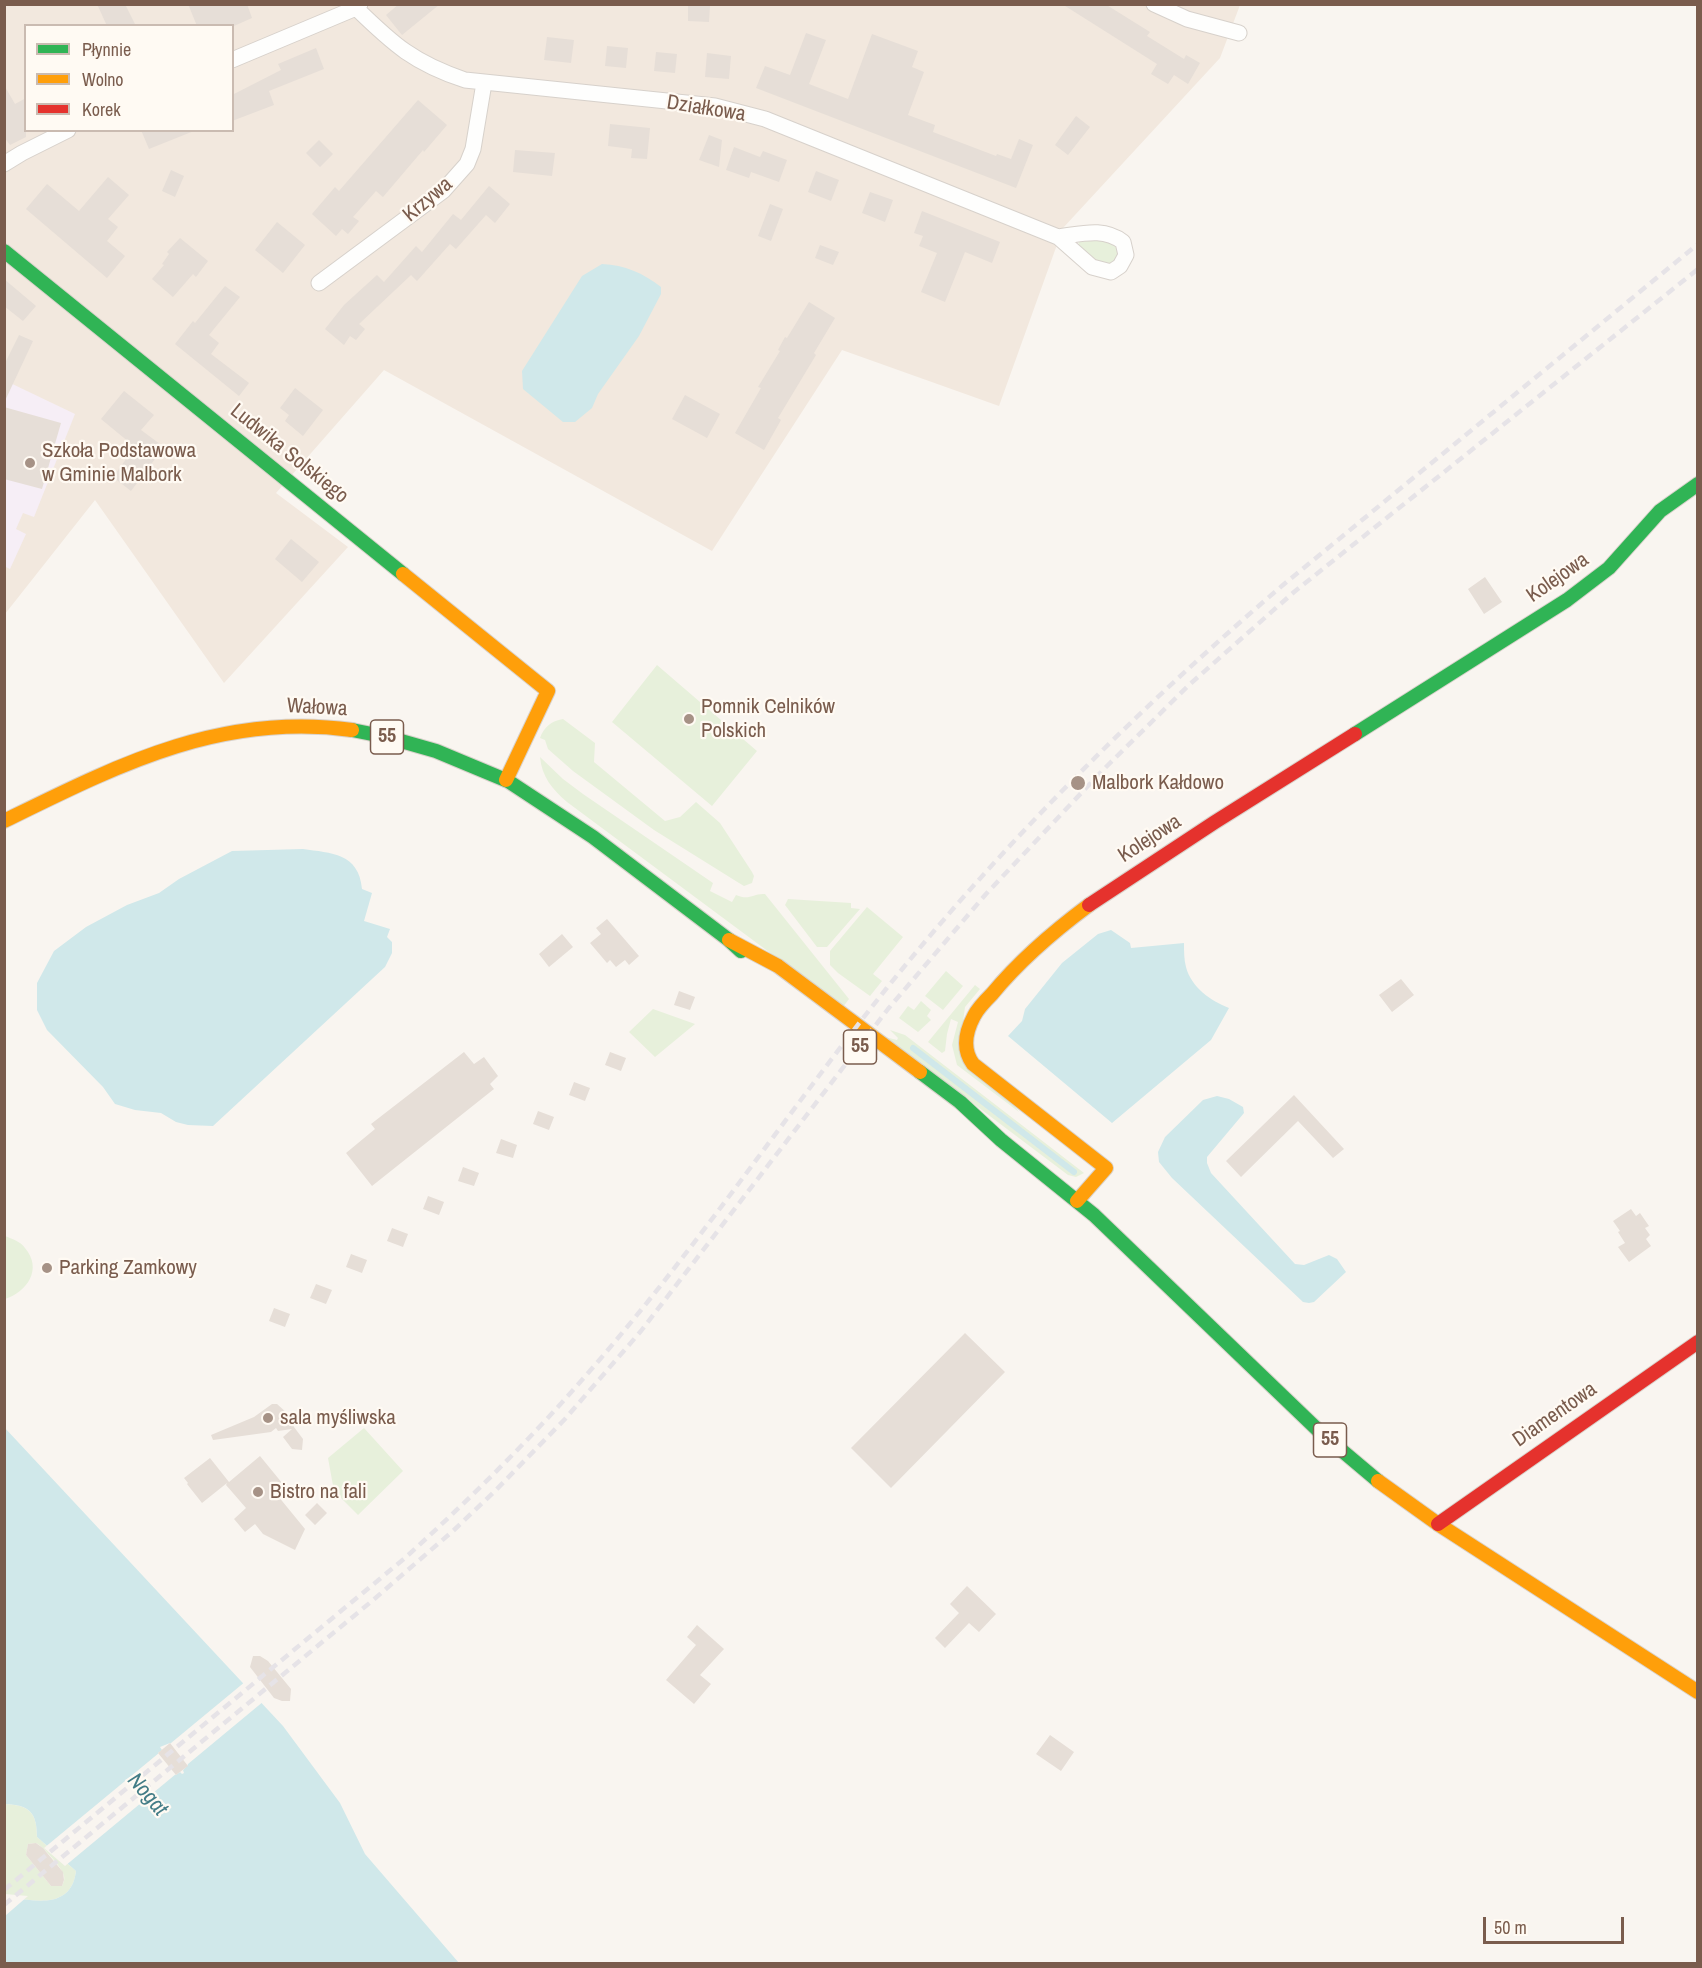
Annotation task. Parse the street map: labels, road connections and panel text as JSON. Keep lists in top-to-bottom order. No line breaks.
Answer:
{"streets":{"street":["Działkowa","Krzywa","Ludwika Solskiego","Kolejowa","Wałowa","55","Diamentowa"]},"crossings":[["Działkowa","Krzywa"],["Ludwika Solskiego","Wałowa"],["Kolejowa","55"],["Wałowa","55"],["55","Diamentowa"]],"water":["Nogat"],"places":["Szkoła Podstawowa w Gminie Malbork","Pomnik Celników Polskich","Malbork Kałdowo","Parking Zamkowy","sala myśliwska","Bistro na fali"],"legend":["Płynnie","Wolno","Korek"],"scale_bar":"50 m"}
